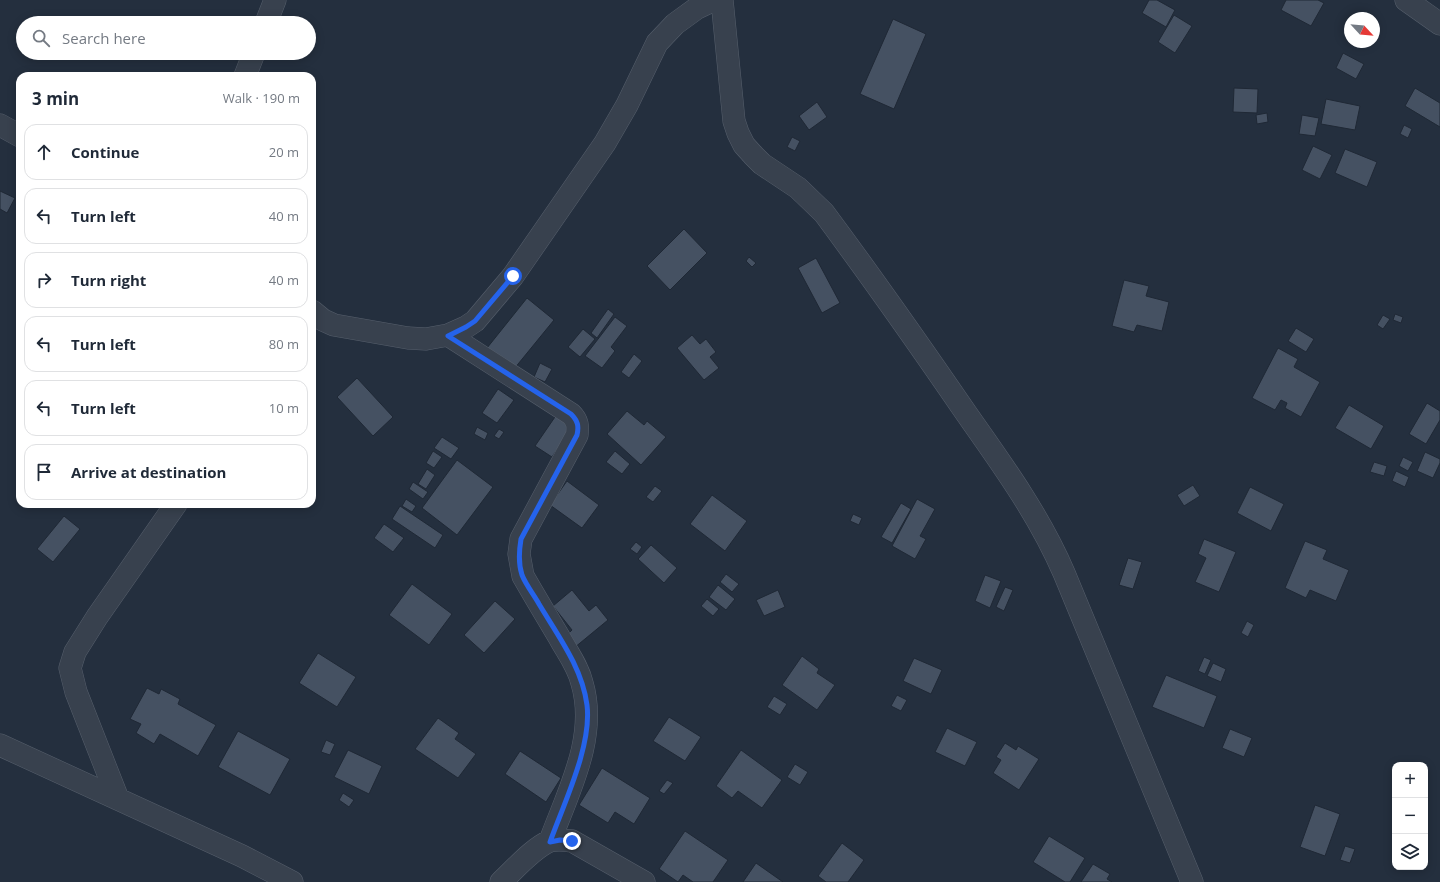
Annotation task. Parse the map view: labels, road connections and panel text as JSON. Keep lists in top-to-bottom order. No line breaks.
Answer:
{"north":"bottom right","page":{"search":"Search here","heading":["3 min","Walk · 190 m"],"list":[["Continue","20 m"],["Turn left","40 m"],["Turn right","40 m"],["Turn left","80 m"],["Turn left","10 m"],"Arrive at destination"],"map_buttons":["+","−"]}}
